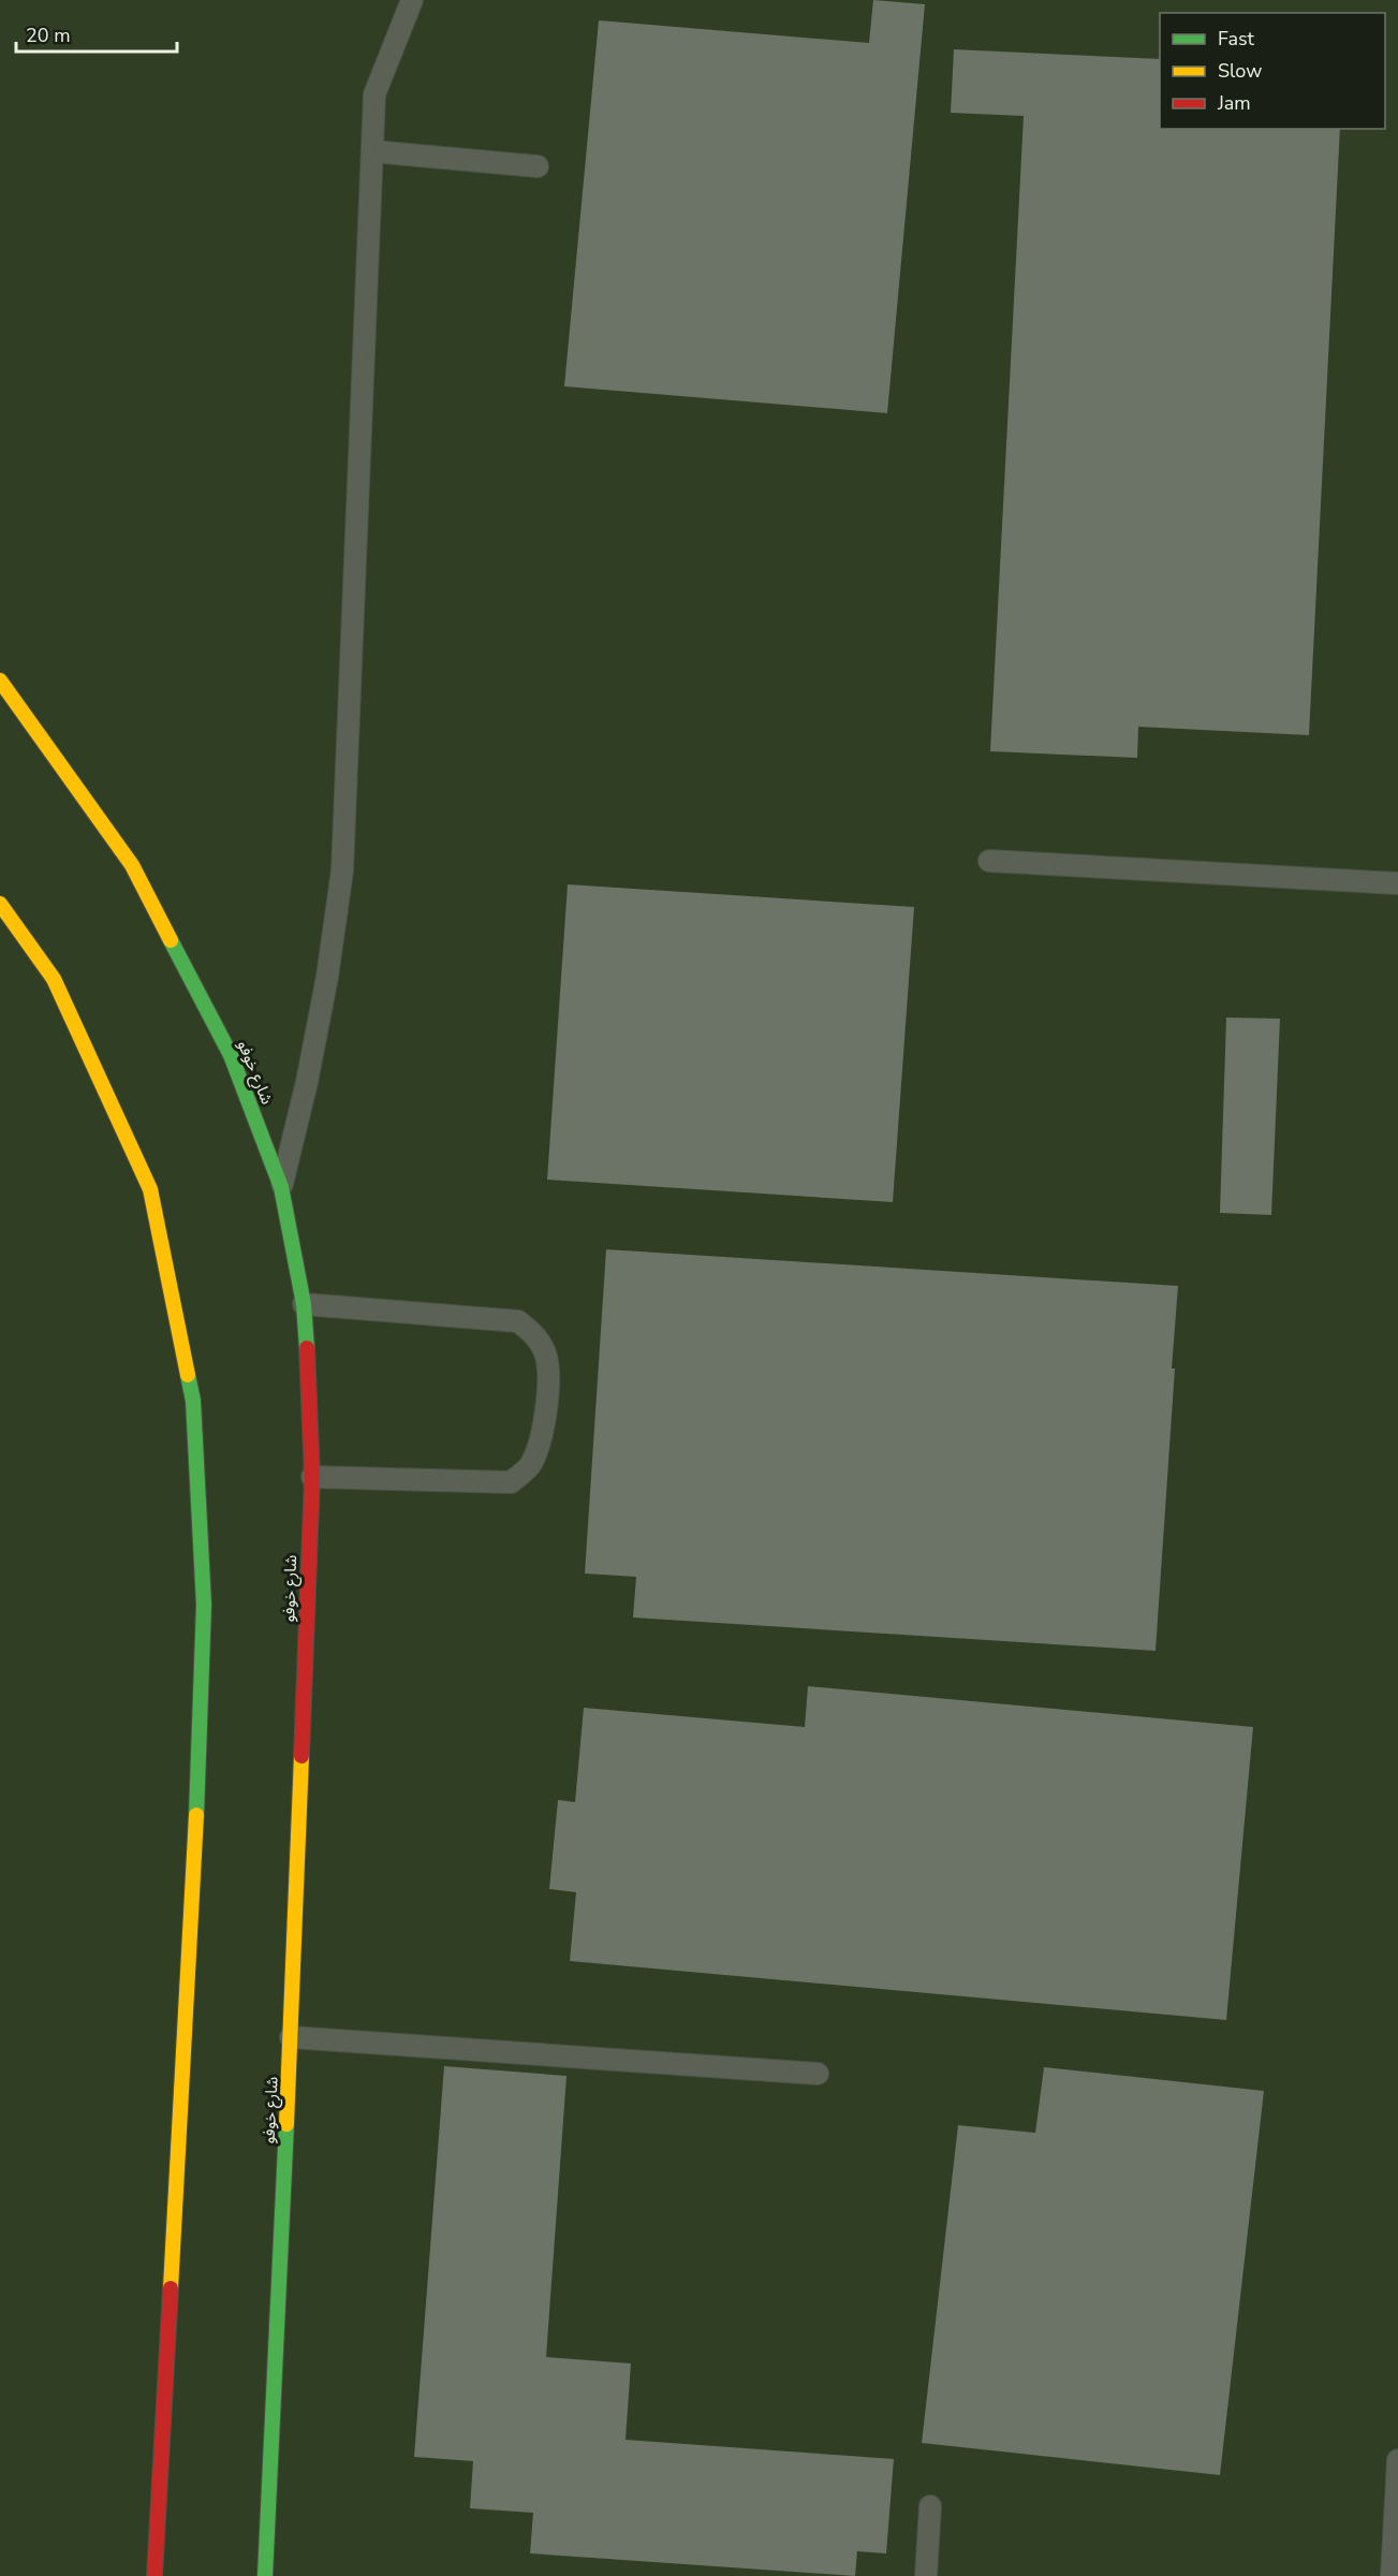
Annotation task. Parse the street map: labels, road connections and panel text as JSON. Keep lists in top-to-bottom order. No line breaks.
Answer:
{"streets":{"street":["شارع خوفو"]},"legend":["Fast","Slow","Jam"],"scale_bar":"20 m"}
